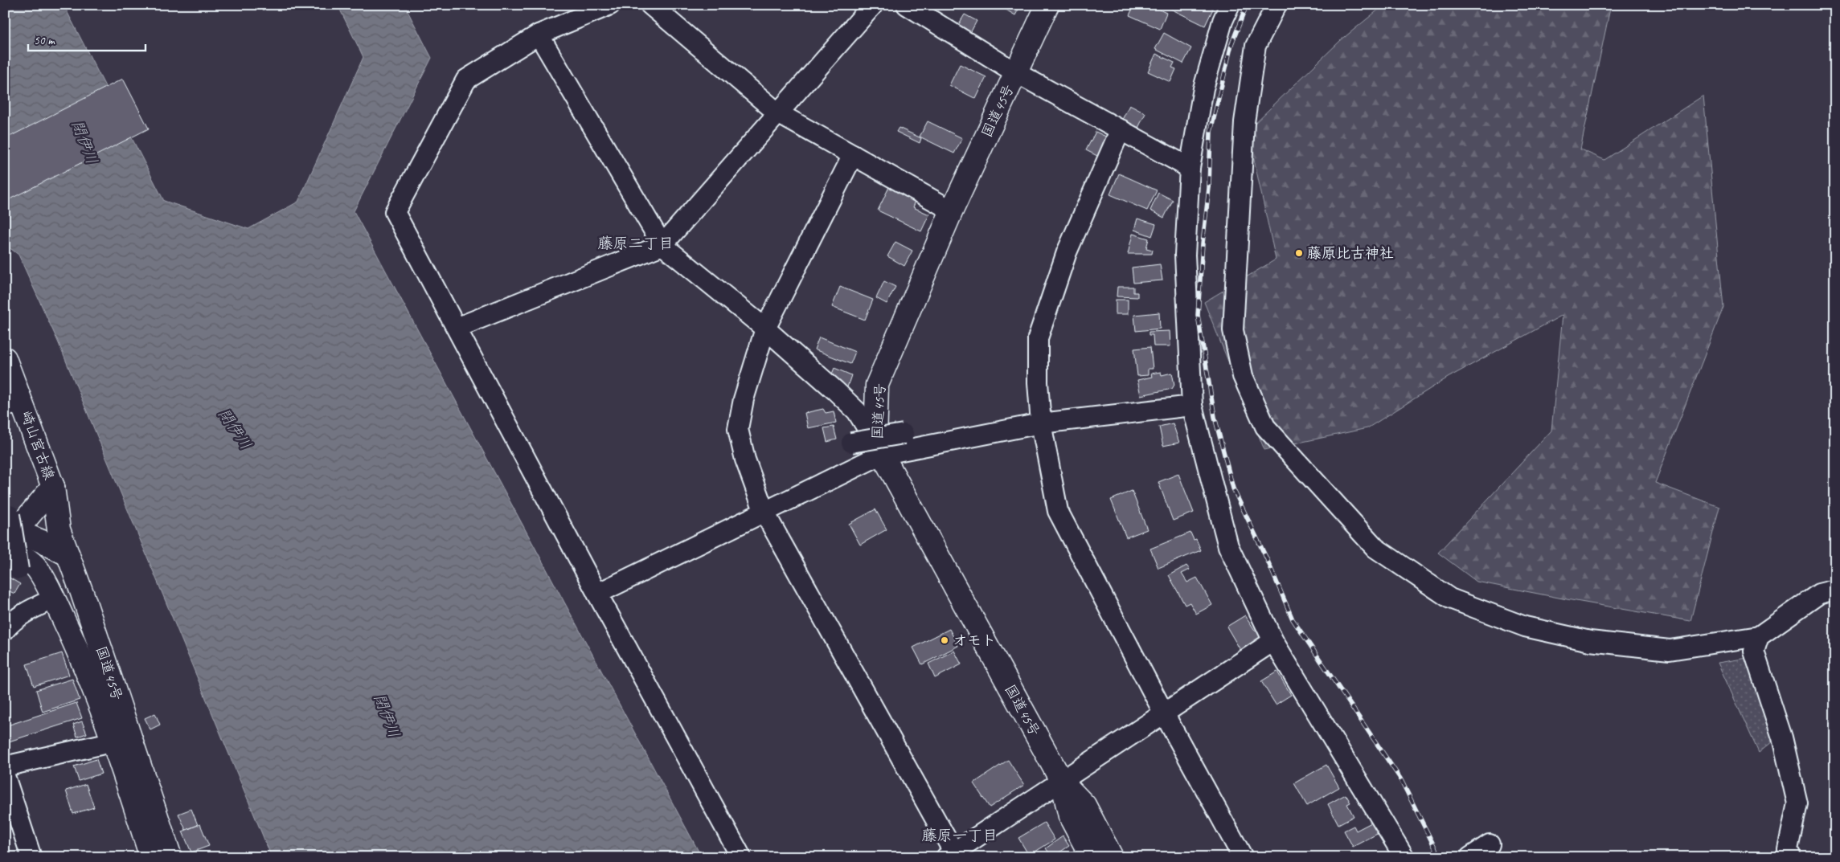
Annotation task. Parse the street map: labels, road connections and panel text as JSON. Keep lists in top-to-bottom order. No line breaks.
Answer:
{"streets":{"main road":["国道45号","崎山宮古線"]},"crossings":[["国道45号","崎山宮古線"]],"districts":["藤原二丁目","藤原一丁目"],"water":["閉伊川"],"places":["藤原比古神社","オモト"],"scale_bar":"50 m"}
